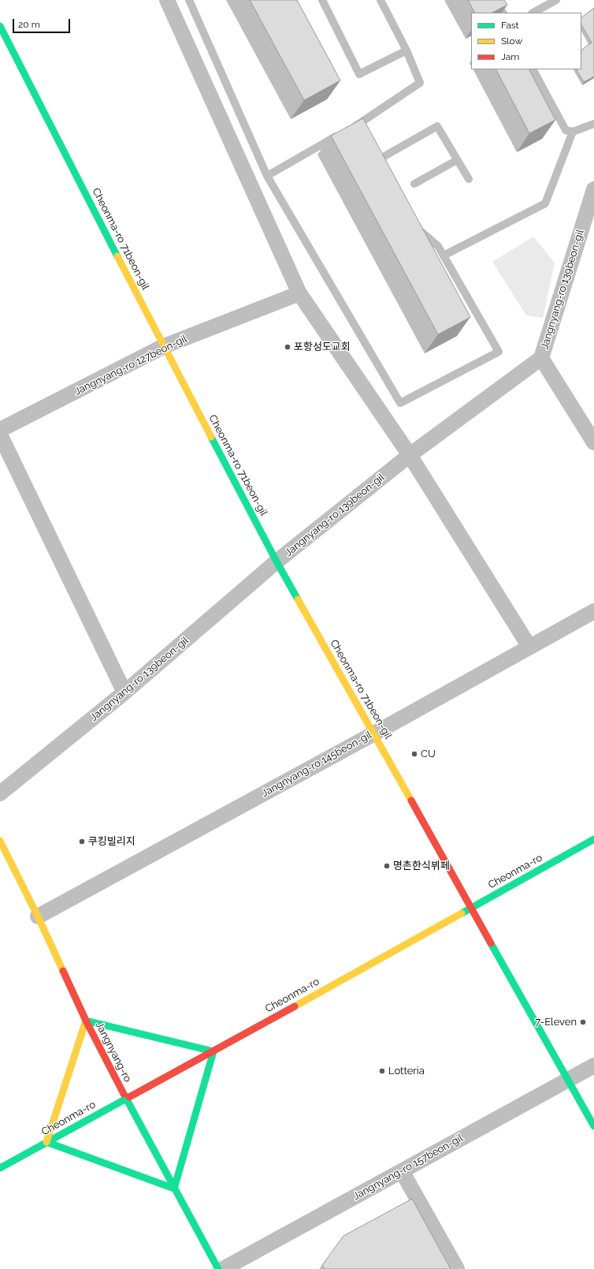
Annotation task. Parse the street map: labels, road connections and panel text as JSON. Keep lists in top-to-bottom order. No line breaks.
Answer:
{"streets":{"street":["Cheonma-ro 71beon-gil","Jangnyang-ro 139beon-gil","Jangnyang-ro 127beon-gil","Jangnyang-ro 145beon-gil","Cheonma-ro","Jangnyang-ro","Jangnyang-ro 157beon-gil"]},"crossings":[["Cheonma-ro 71beon-gil","Jangnyang-ro 139beon-gil"],["Cheonma-ro 71beon-gil","Jangnyang-ro 127beon-gil"],["Cheonma-ro 71beon-gil","Jangnyang-ro 145beon-gil"],["Cheonma-ro 71beon-gil","Cheonma-ro"],["Cheonma-ro 71beon-gil","Jangnyang-ro 157beon-gil"],["Jangnyang-ro 145beon-gil","Jangnyang-ro"],["Cheonma-ro","Jangnyang-ro"]],"places":["포항성도교회","CU","쿠킹빌리지","명촌한식뷔페","7-Eleven","Lotteria"],"legend":["Fast","Slow","Jam"],"scale_bar":"20 m"}
